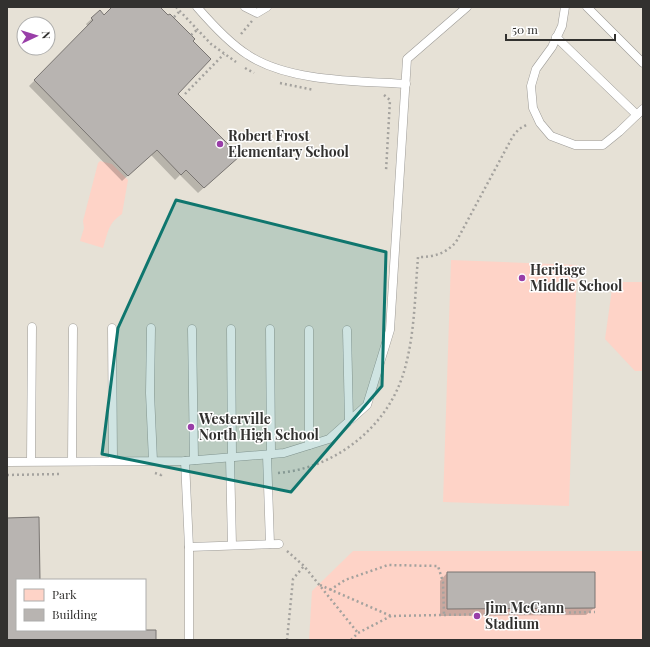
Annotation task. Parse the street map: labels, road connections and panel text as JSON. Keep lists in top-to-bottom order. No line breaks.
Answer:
{"places":["Robert Frost Elementary School","Heritage Middle School","Westerville North High School","Jim McCann Stadium"],"legend":["Park","Building"],"scale_bar":"50 m","north":"right"}
